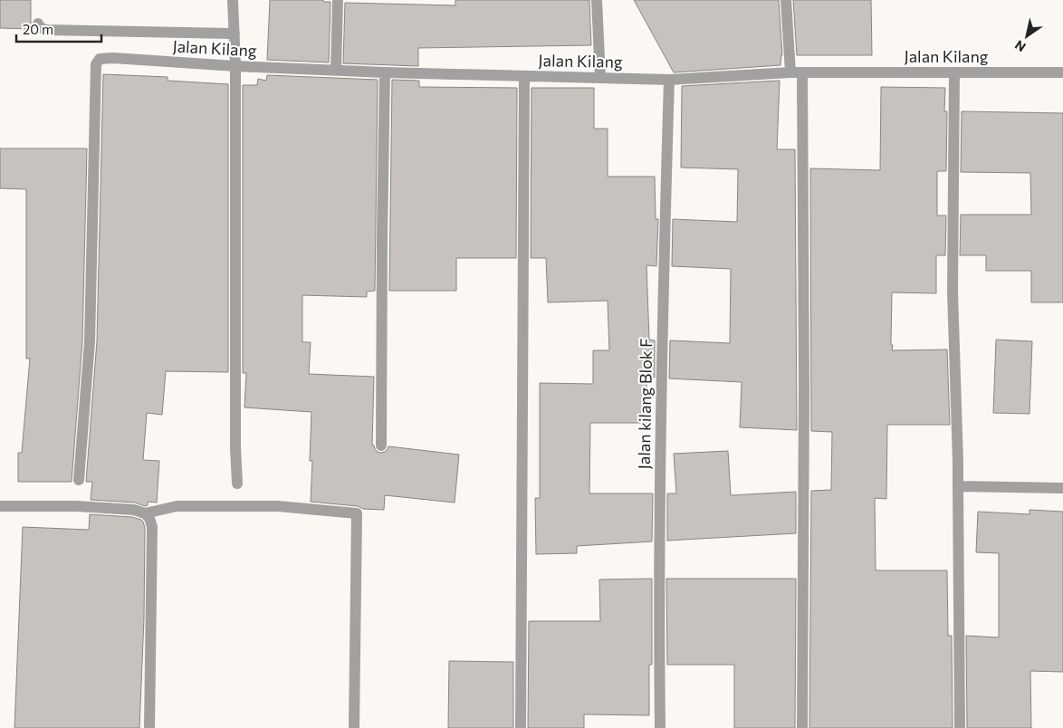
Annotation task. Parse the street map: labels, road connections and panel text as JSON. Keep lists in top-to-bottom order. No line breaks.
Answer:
{"streets":{"street":["Jalan Kilang","Jalan kilang Blok F"]},"crossings":[["Jalan Kilang","Jalan kilang Blok F"]],"scale_bar":"20 m","north":"bottom left"}
